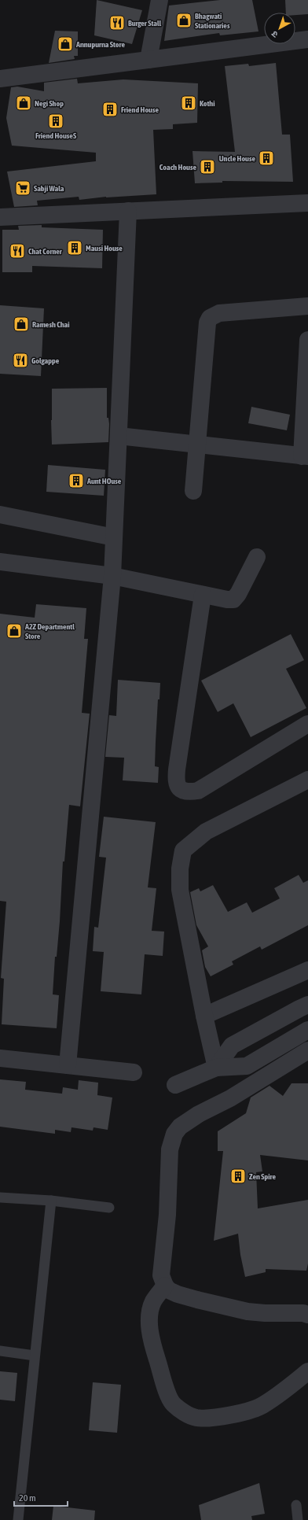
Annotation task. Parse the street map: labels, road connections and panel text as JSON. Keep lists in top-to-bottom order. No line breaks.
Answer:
{"places":{"shop":["Bhagwati Stationaries","Annupurna Store","Negi Shop","Ramesh Chai","A2Z Departmentl Store"],"restaurant":["Burger Stall","Chat Corner","Golgappe"],"building":["Kothi","Friend House","Friend HouseS","Uncle House","Coach House","Mausi House","Aunt HOuse","Zen Spire"],"supermarket":["Sabji Wala"]},"scale_bar":"20 m","north":"bottom left"}
